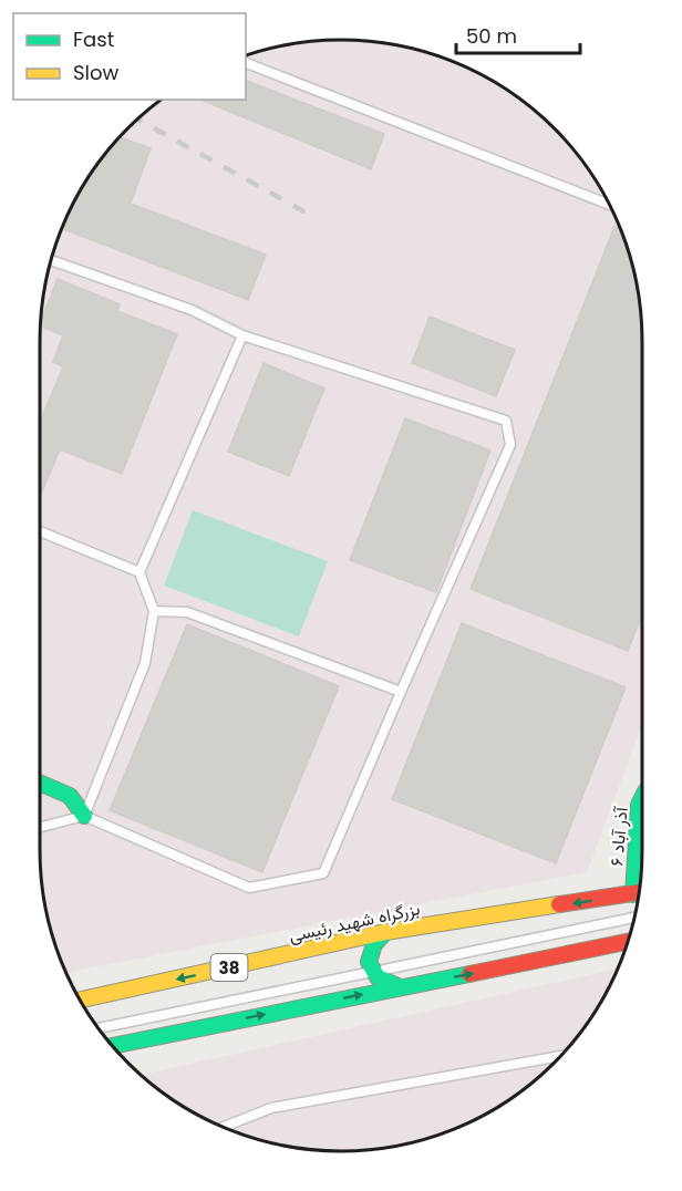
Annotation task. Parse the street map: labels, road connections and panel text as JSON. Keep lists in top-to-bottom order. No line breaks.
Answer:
{"streets":{"main road":["آذر آباد ۶","بزرگراه شهید رئیسی","38"]},"legend":["Fast","Slow"],"scale_bar":"50 m"}
